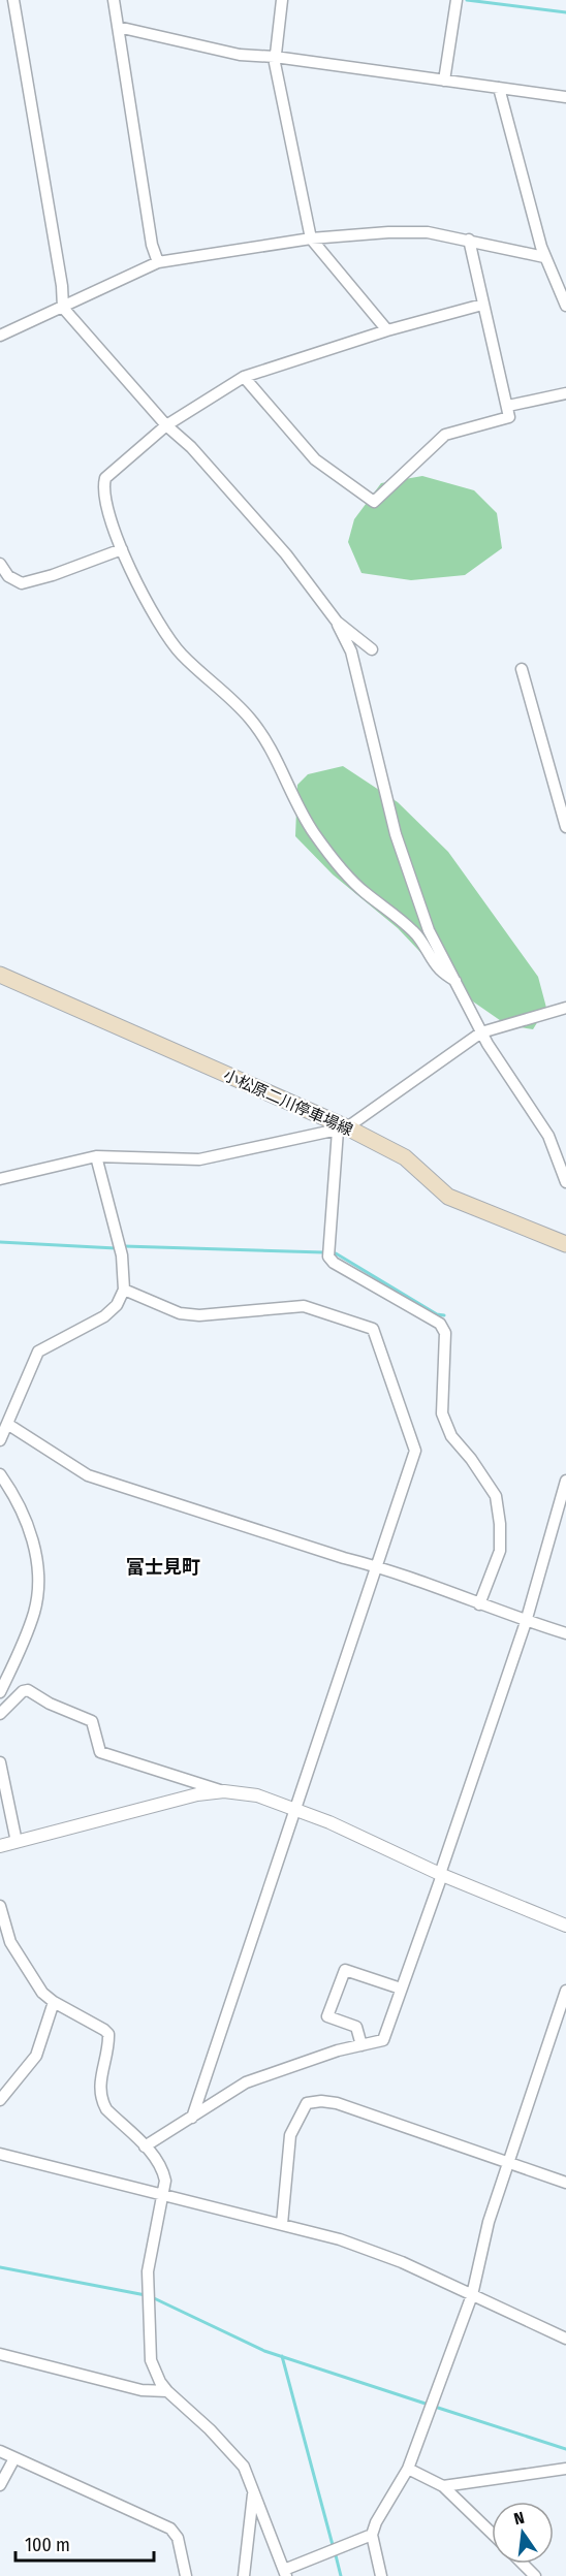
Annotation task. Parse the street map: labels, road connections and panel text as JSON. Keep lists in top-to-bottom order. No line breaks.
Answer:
{"streets":{"main road":["小松原二川停車場線"]},"districts":["富士見町"],"scale_bar":"100 m","north":"top"}
